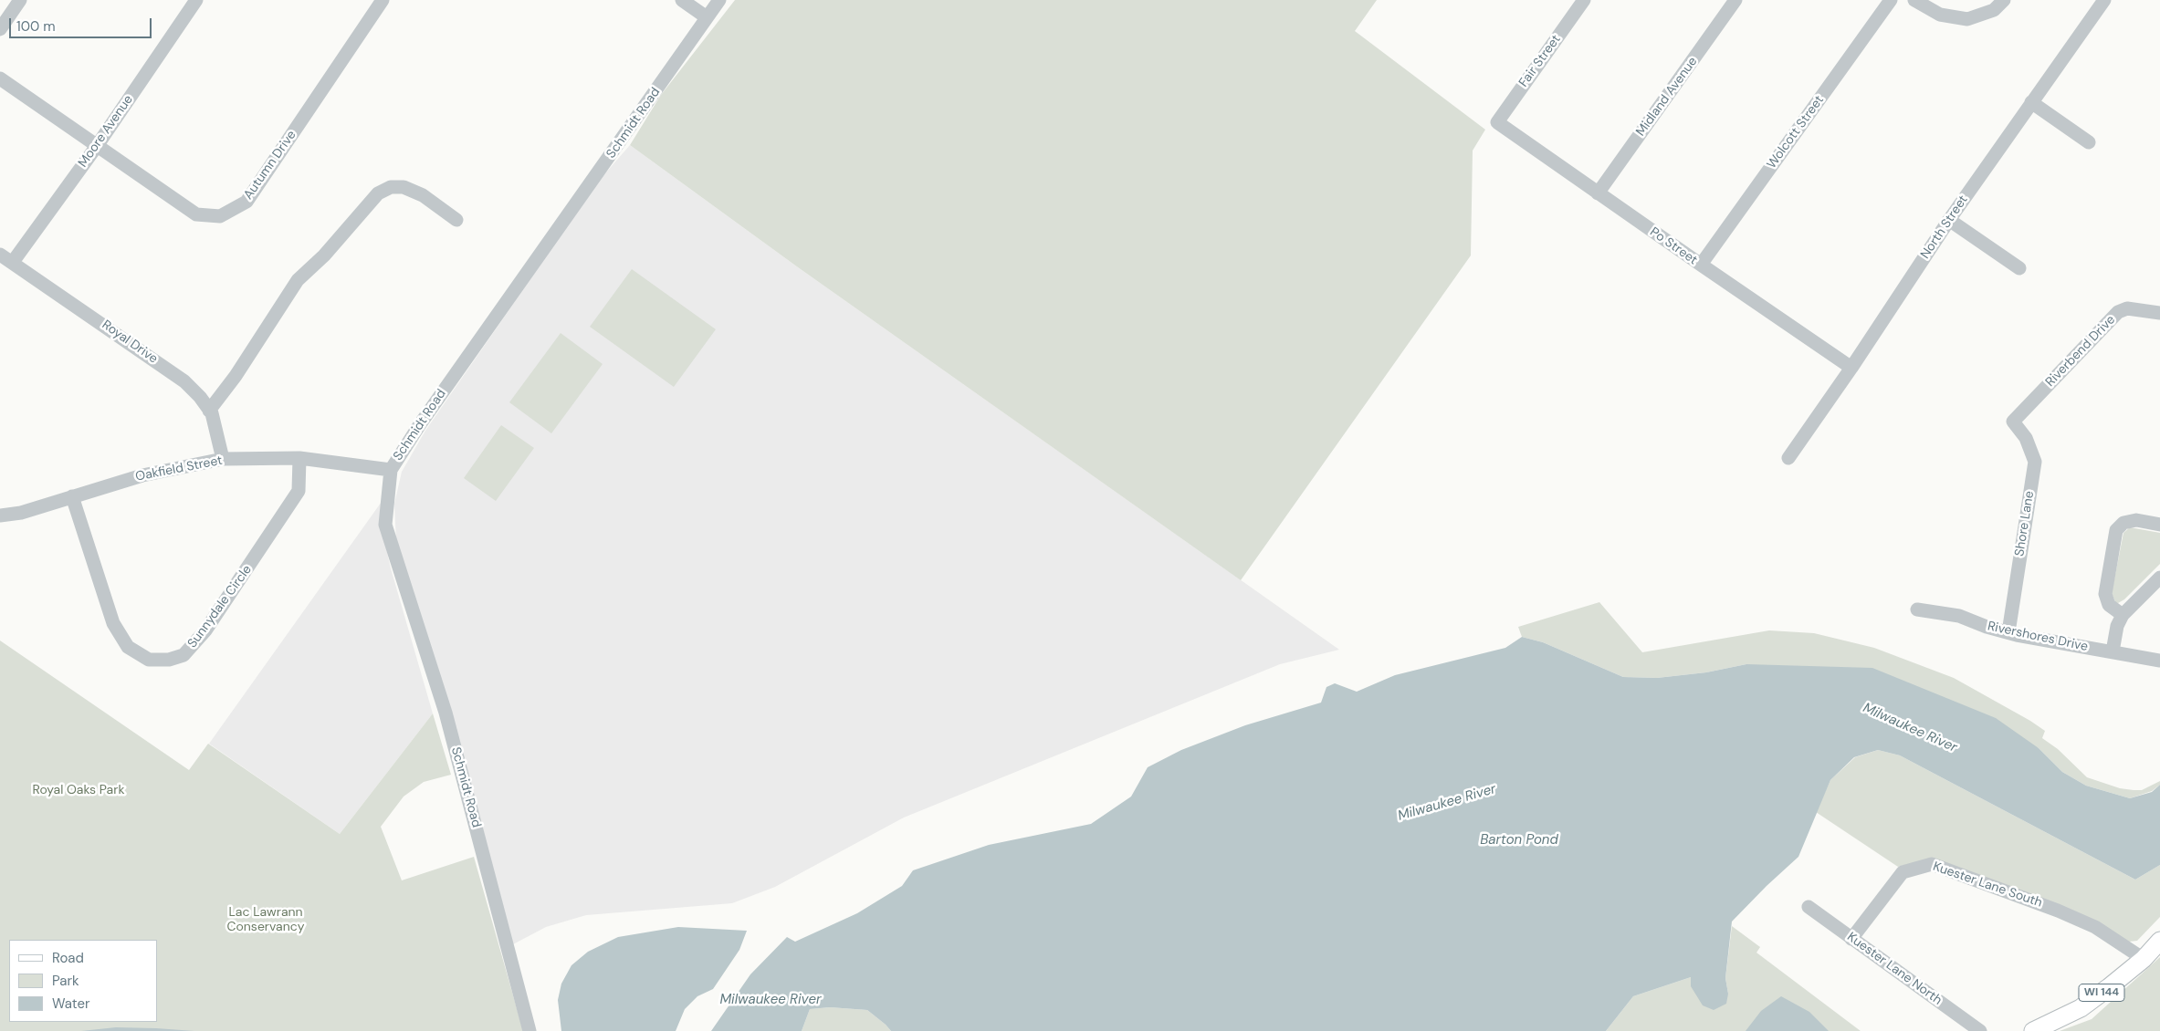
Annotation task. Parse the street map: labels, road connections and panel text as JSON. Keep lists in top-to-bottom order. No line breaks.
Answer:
{"streets":{"main road":["WI 144"],"street":["Fair Street","Midland Avenue","Schmidt Road","Moore Avenue","Wolcott Street","Autumn Drive","North Street","Po Street","Royal Drive","Riverbend Drive","Oakfield Street","Shore Lane","Sunnydale Circle","Rivershores Drive","Kuester Lane South","Kuester Lane North"]},"crossings":[["Fair Street","Po Street"],["Midland Avenue","Po Street"],["Schmidt Road","Oakfield Street"],["Moore Avenue","Autumn Drive"],["Moore Avenue","Royal Drive"],["Wolcott Street","Po Street"],["North Street","Po Street"],["Royal Drive","Oakfield Street"],["Riverbend Drive","Shore Lane"],["Oakfield Street","Sunnydale Circle"],["Shore Lane","Rivershores Drive"],["Kuester Lane South","Kuester Lane North"],["Kuester Lane South","WI 144"]],"water":["Milwaukee River","Barton Pond"],"parks":["Royal Oaks Park","Lac Lawrann Conservancy"],"legend":["Road","Park","Water"],"scale_bar":"100 m"}
